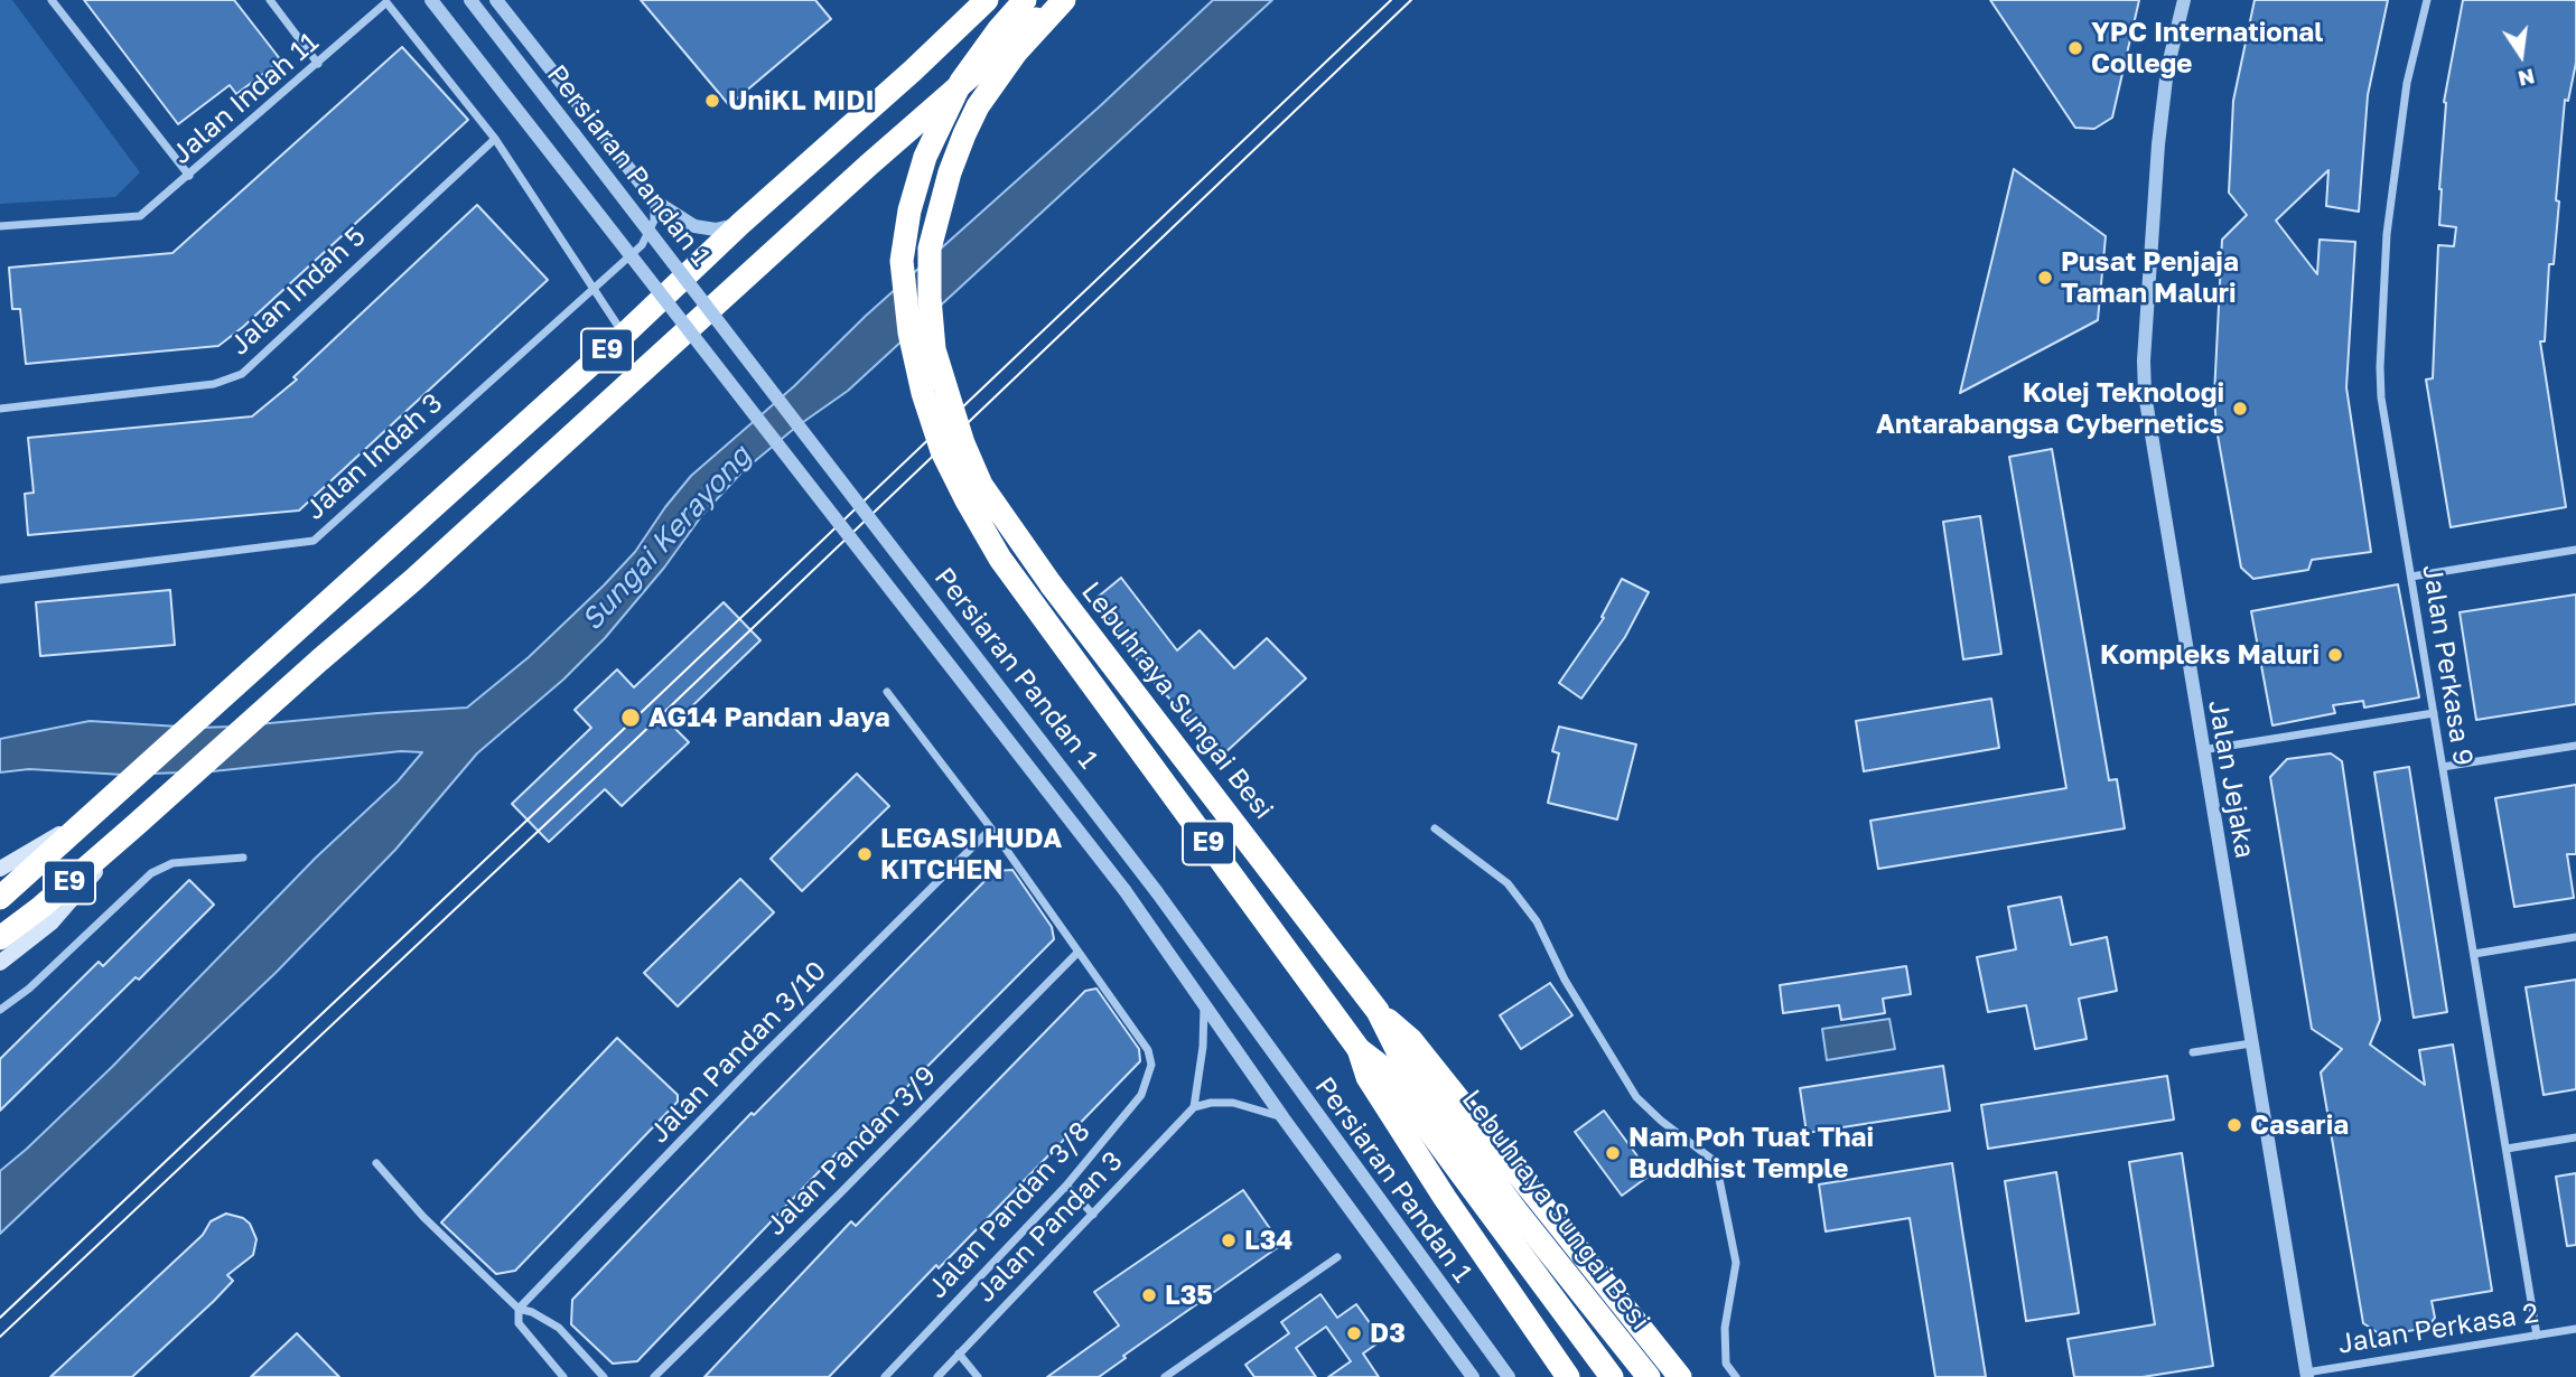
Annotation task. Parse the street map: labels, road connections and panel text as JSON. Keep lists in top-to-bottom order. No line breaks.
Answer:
{"streets":{"highway":["E9","Lebuhraya Sungai Besi"],"street":["Jalan Indah 11","Persiaran Pandan 1","Jalan Indah 5","Jalan Indah 3","Jalan Perkasa 9","Jalan Jejaka","Jalan Pandan 3/10","Jalan Pandan 3/9","Jalan Pandan 3/8","Jalan Pandan 3","Jalan Perkasa 2"]},"crossings":[["Jalan Indah 11","Jalan Indah 5"],["Jalan Indah 11","E9"],["Jalan Indah 11","Jalan Indah 3"],["Jalan Perkasa 9","Jalan Perkasa 2"],["Jalan Jejaka","Jalan Perkasa 2"],["Jalan Pandan 3/9","Jalan Pandan 3/8"]],"water":["Sungai Kerayong"],"places":["YPC International College","UniKL MIDI","Pusat Penjaja Taman Maluri","Kolej Teknologi Antarabangsa Cybernetics","Kompleks Maluri","AG14 Pandan Jaya","LEGASI HUDA KITCHEN","Casaria","Nam Poh Tuat Thai Buddhist Temple","L34","L35","D3"],"north":"bottom"}
